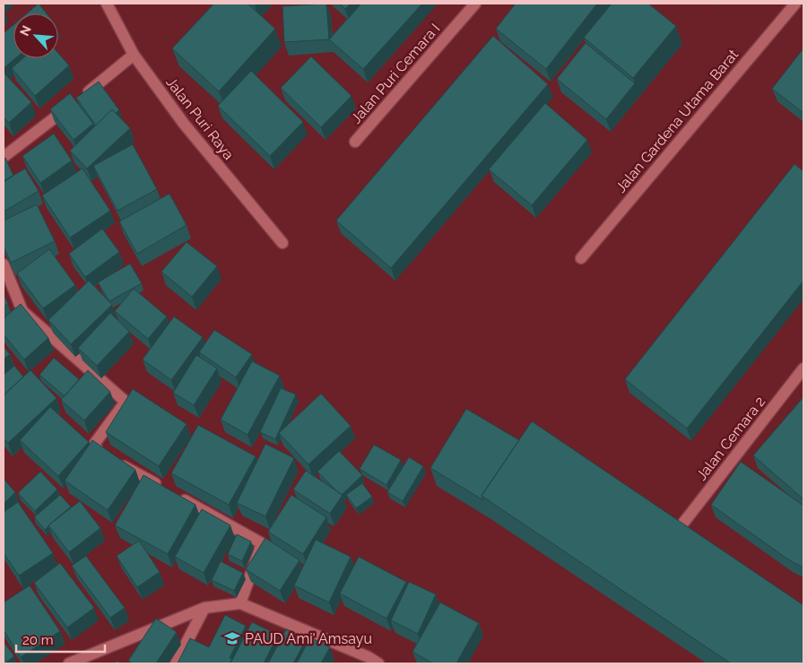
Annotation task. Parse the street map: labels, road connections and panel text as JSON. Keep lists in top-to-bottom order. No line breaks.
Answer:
{"streets":{"street":["Jalan Puri Cemara I","Jalan Puri Raya","Jalan Gardena Utama Barat","Jalan Cemara 2"]},"places":{"school or university":["PAUD Ami' Amsayu"]},"scale_bar":"20 m","north":"top left"}
